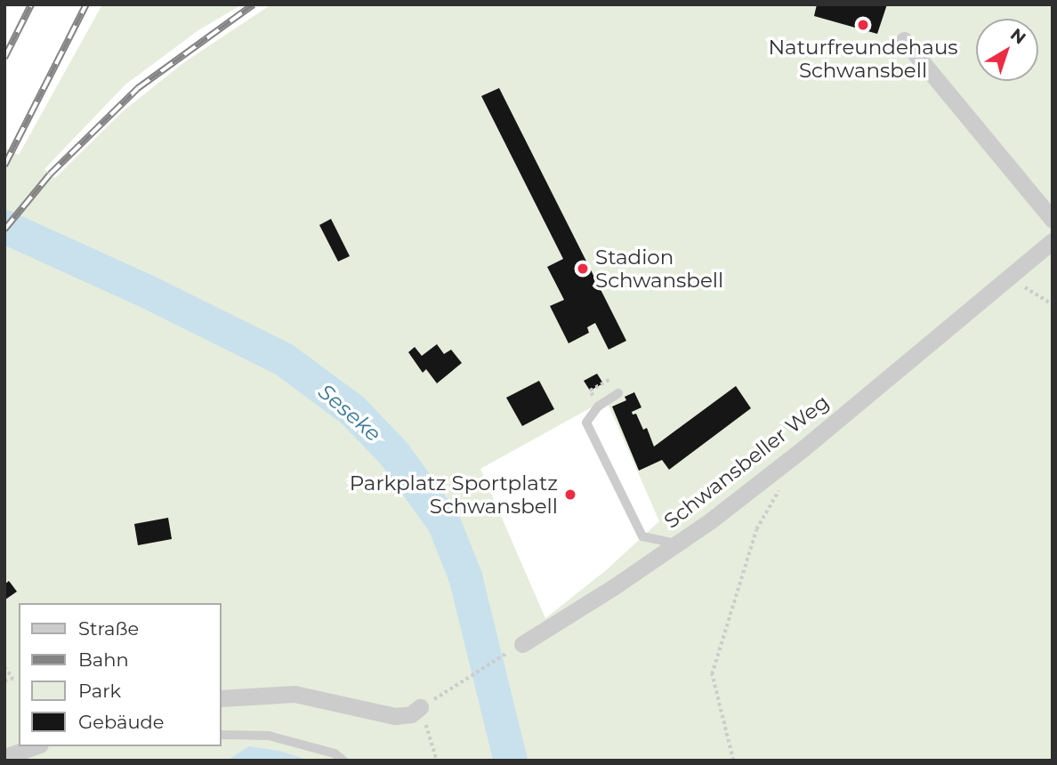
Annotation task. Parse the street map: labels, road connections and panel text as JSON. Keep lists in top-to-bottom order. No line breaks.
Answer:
{"streets":{"street":["Schwansbeller Weg"]},"water":["Seseke"],"places":["Naturfreundehaus Schwansbell","Stadion Schwansbell","Parkplatz Sportplatz Schwansbell"],"legend":["Straße","Bahn","Park","Gebäude"],"north":"top right"}
